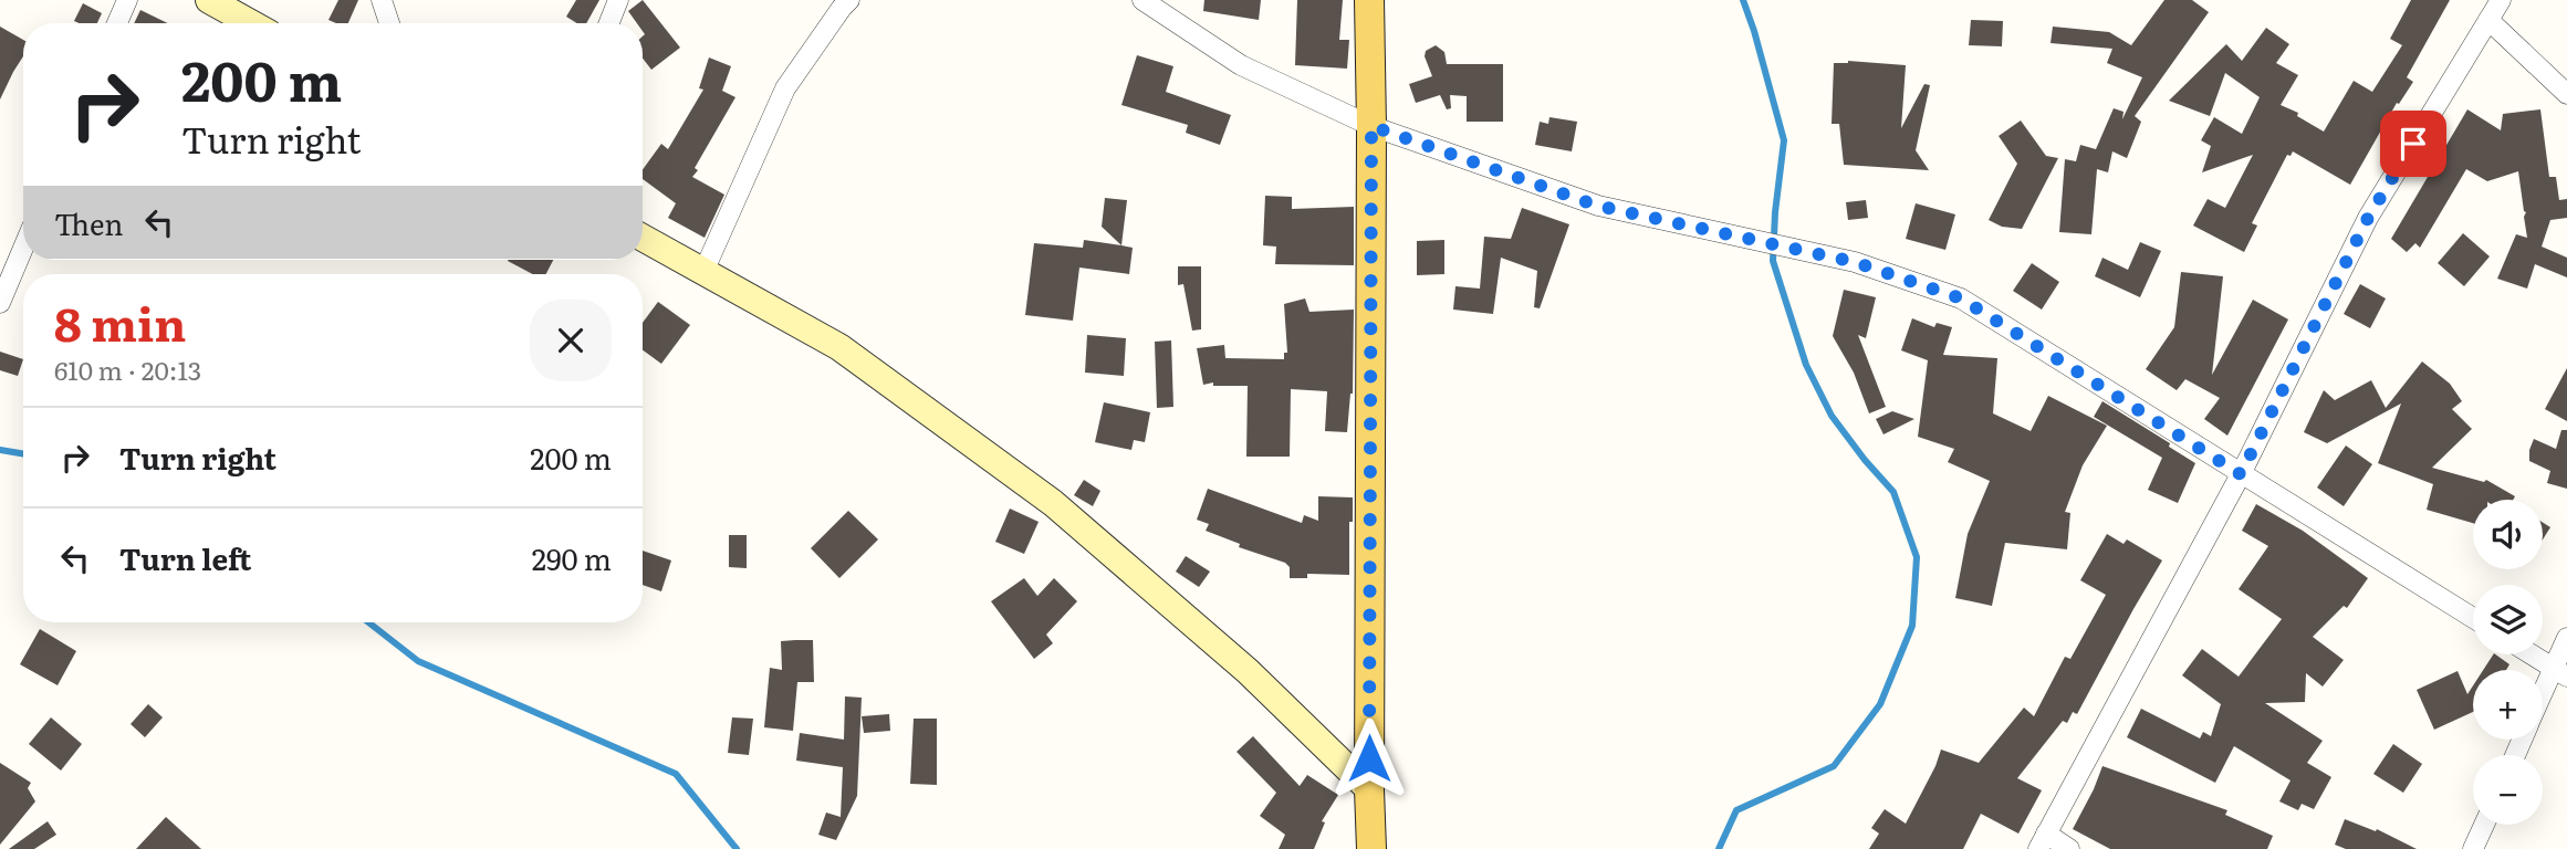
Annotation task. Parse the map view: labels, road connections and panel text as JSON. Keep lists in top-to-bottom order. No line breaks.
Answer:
{"page":{"turn":["200 m","Turn right"],"then":"Then","heading":["8 min","610 m · 20:13"],"list":[{"name":"Turn right","value":"200 m"},{"name":"Turn left","value":"290 m"}],"map_buttons":["+","−"]}}
